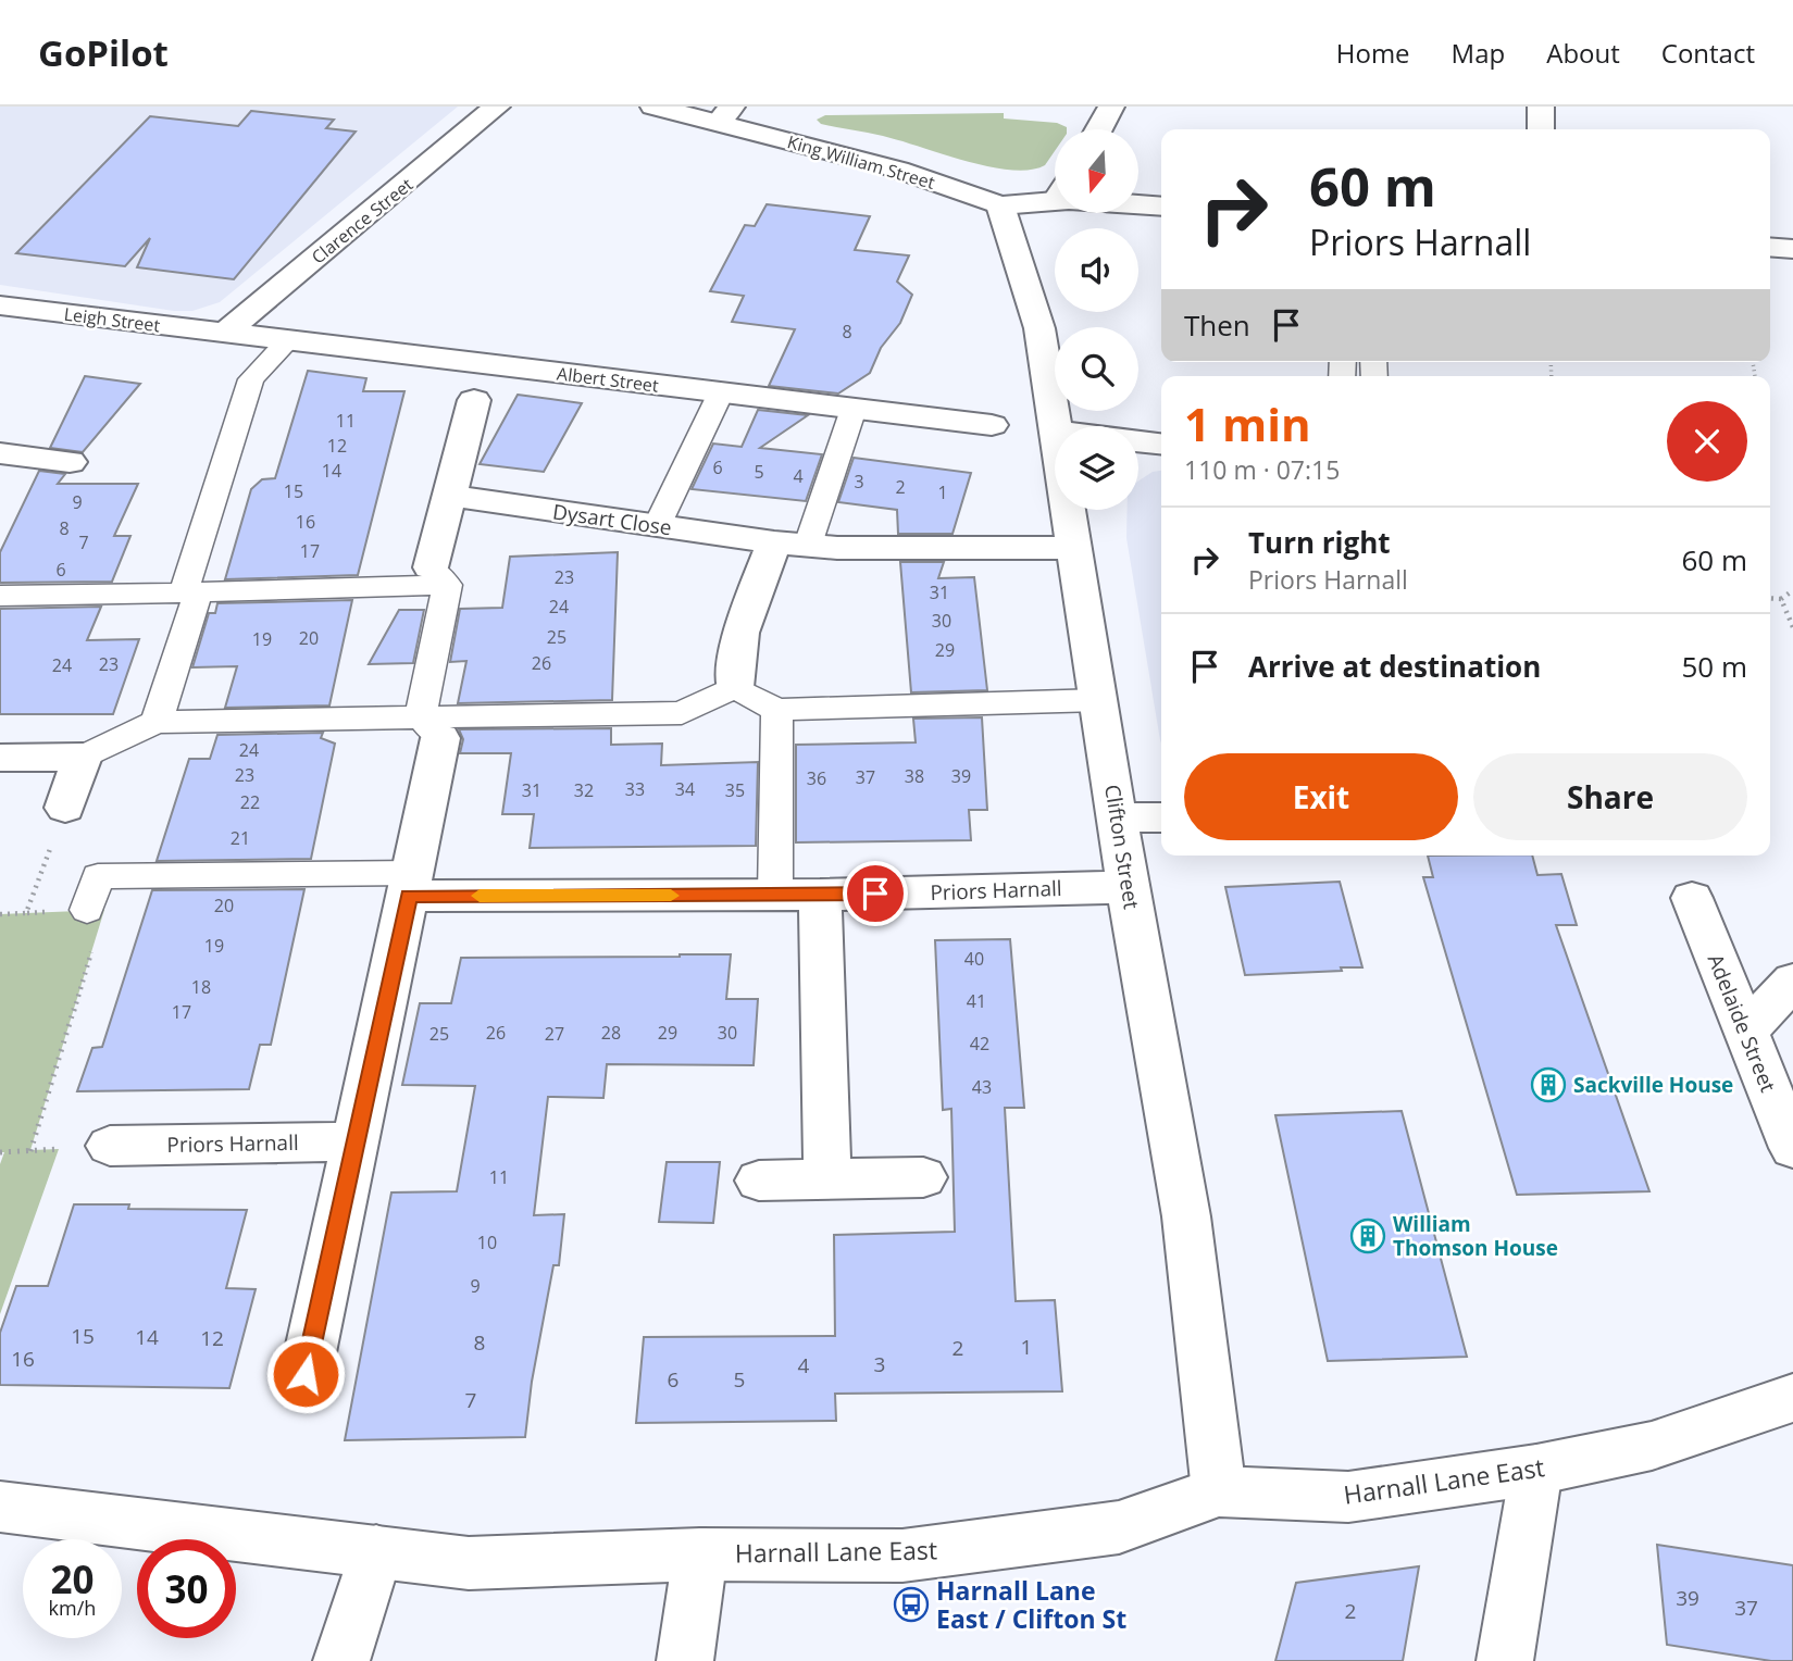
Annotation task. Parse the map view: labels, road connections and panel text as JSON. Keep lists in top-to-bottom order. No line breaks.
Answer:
{"streets":{"street":["King William Street","Clarence Street","Leigh Street","Albert Street","Dysart Close","Clifton Street","Priors Harnall","Adelaide Street","Harnall Lane East"]},"crossings":[["King William Street","Clifton Street"],["Clarence Street","Leigh Street"],["Clarence Street","Albert Street"],["Leigh Street","Albert Street"],["Dysart Close","Clifton Street"],["Clifton Street","Priors Harnall"],["Clifton Street","Harnall Lane East"]],"places":{"building":["Sackville House","William Thomson House"],"bus stop":["Harnall Lane East / Clifton St"]},"house_numbers":["8","11","12","6","14","5","4","3","2","15","1","9","16","8","7","17","6","23","31","24","30","25","20","19","29","26","23","24","24","23","38","39","37","36","33","34","31","32","35","22","21","20","19","40","18","41","17","26","28","29","30","25","27","42","43","11","10","9","15","14","12","8","1","2","16","3","4","6","5","7","39","37","2"],"north":"bottom","page":{"header":"GoPilot","nav":["Home","Map","About","Contact"],"turn":["60 m","Priors Harnall"],"then":"Then","heading":["1 min","110 m · 07:15"],"list":[{"name":"Turn right","note":"Priors Harnall","value":"60 m"},{"name":"Arrive at destination","value":"50 m"}],"buttons":["Exit","Share"],"speed":"20 km/h","limit":"30"}}
